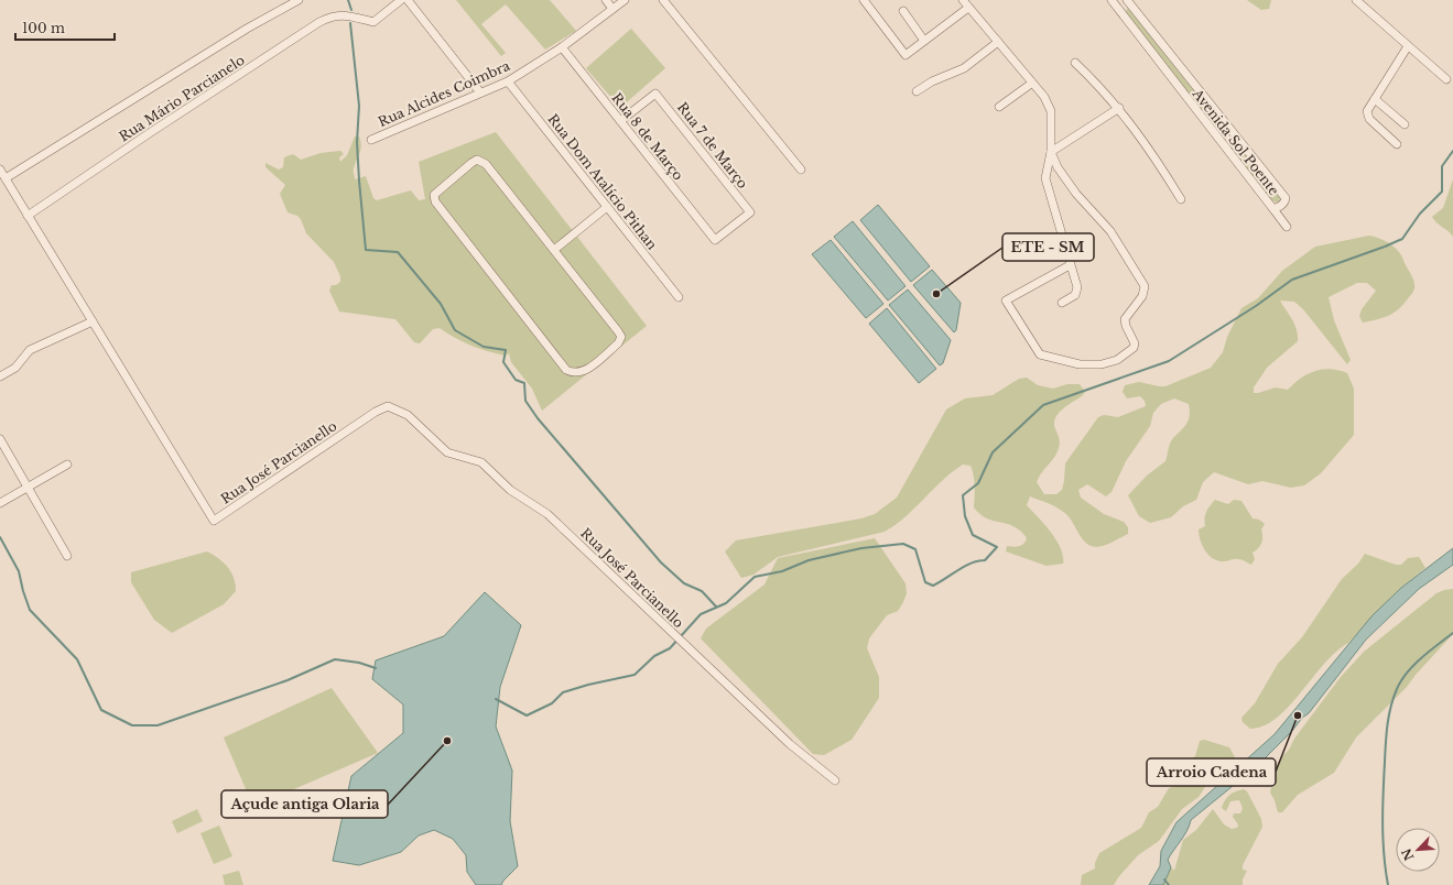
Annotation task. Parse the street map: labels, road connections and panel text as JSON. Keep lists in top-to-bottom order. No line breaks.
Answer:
{"streets":{"street":["Rua Alcides Coimbra","Rua Mário Parcianelo","Rua 8 de Março","Avenida Sol Poente","Rua 7 de Março","Rua Dom Atalício Pithan","Rua José Parcianello"]},"crossings":[["Rua Alcides Coimbra","Rua 8 de Março"],["Rua Alcides Coimbra","Rua Dom Atalício Pithan"],["Rua Mário Parcianelo","Rua José Parcianello"],["Rua 8 de Março","Rua 7 de Março"]],"places":["ETE - SM","Arroio Cadena","Açude antiga Olaria"],"scale_bar":"100 m","north":"bottom left"}
